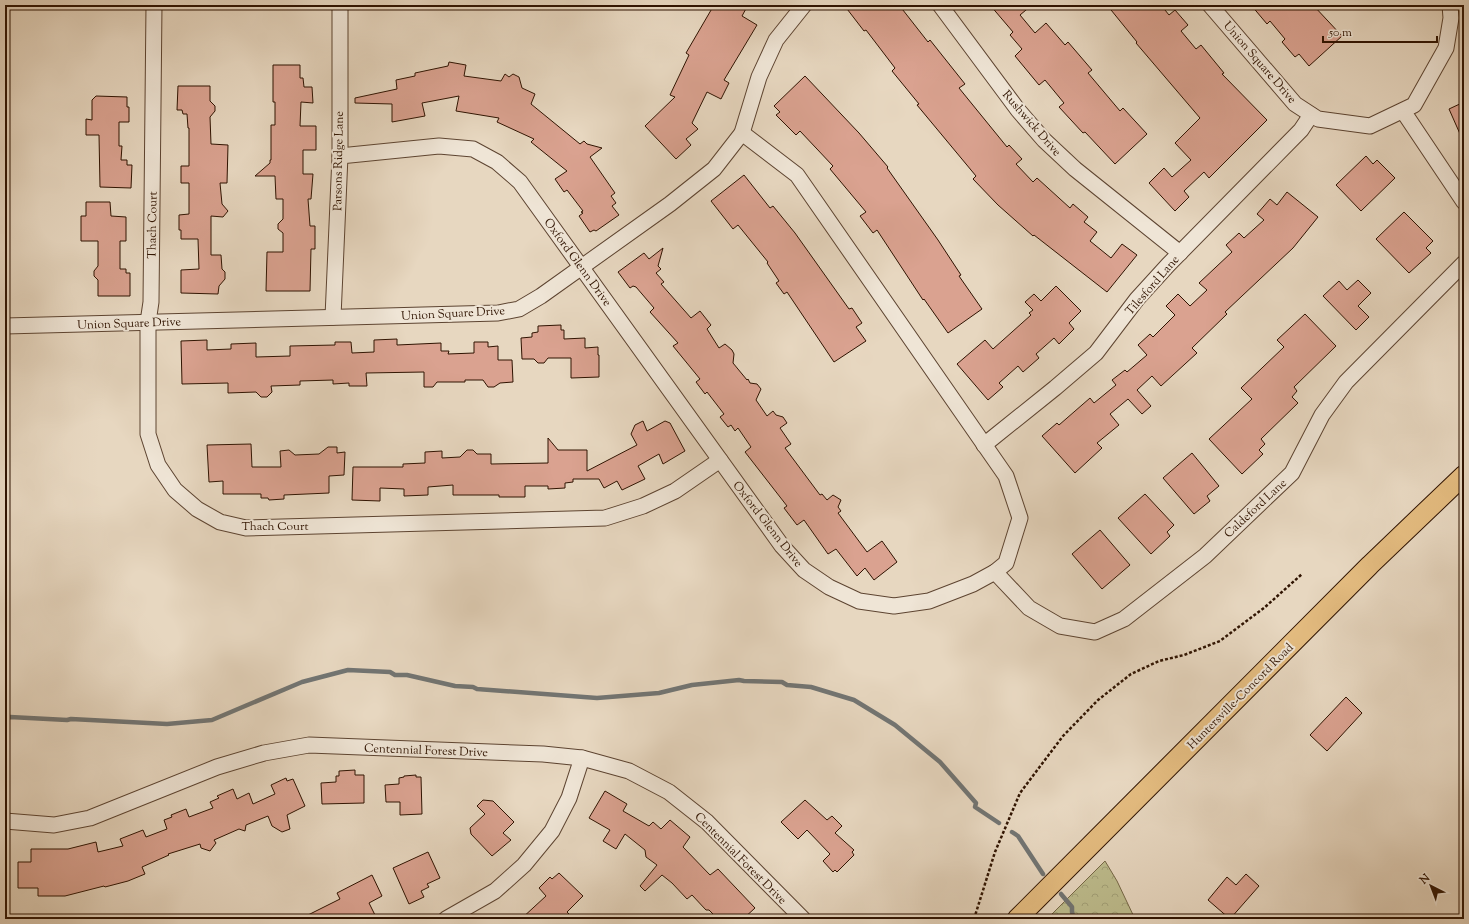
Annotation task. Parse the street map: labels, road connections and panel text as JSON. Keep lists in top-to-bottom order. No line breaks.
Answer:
{"streets":{"main road":["Huntersville-Concord Road"],"street":["Union Square Drive","Rushwick Drive","Parsons Ridge Lane","Thach Court","Oxford Glenn Drive","Tilesford Lane","Caldeford Lane","Centennial Forest Drive"]},"crossings":[["Union Square Drive","Parsons Ridge Lane"],["Union Square Drive","Thach Court"],["Union Square Drive","Oxford Glenn Drive"],["Union Square Drive","Tilesford Lane"],["Rushwick Drive","Tilesford Lane"],["Parsons Ridge Lane","Oxford Glenn Drive"],["Thach Court","Oxford Glenn Drive"],["Oxford Glenn Drive","Tilesford Lane"],["Oxford Glenn Drive","Caldeford Lane"]],"scale_bar":"50 m","north":"top left"}
